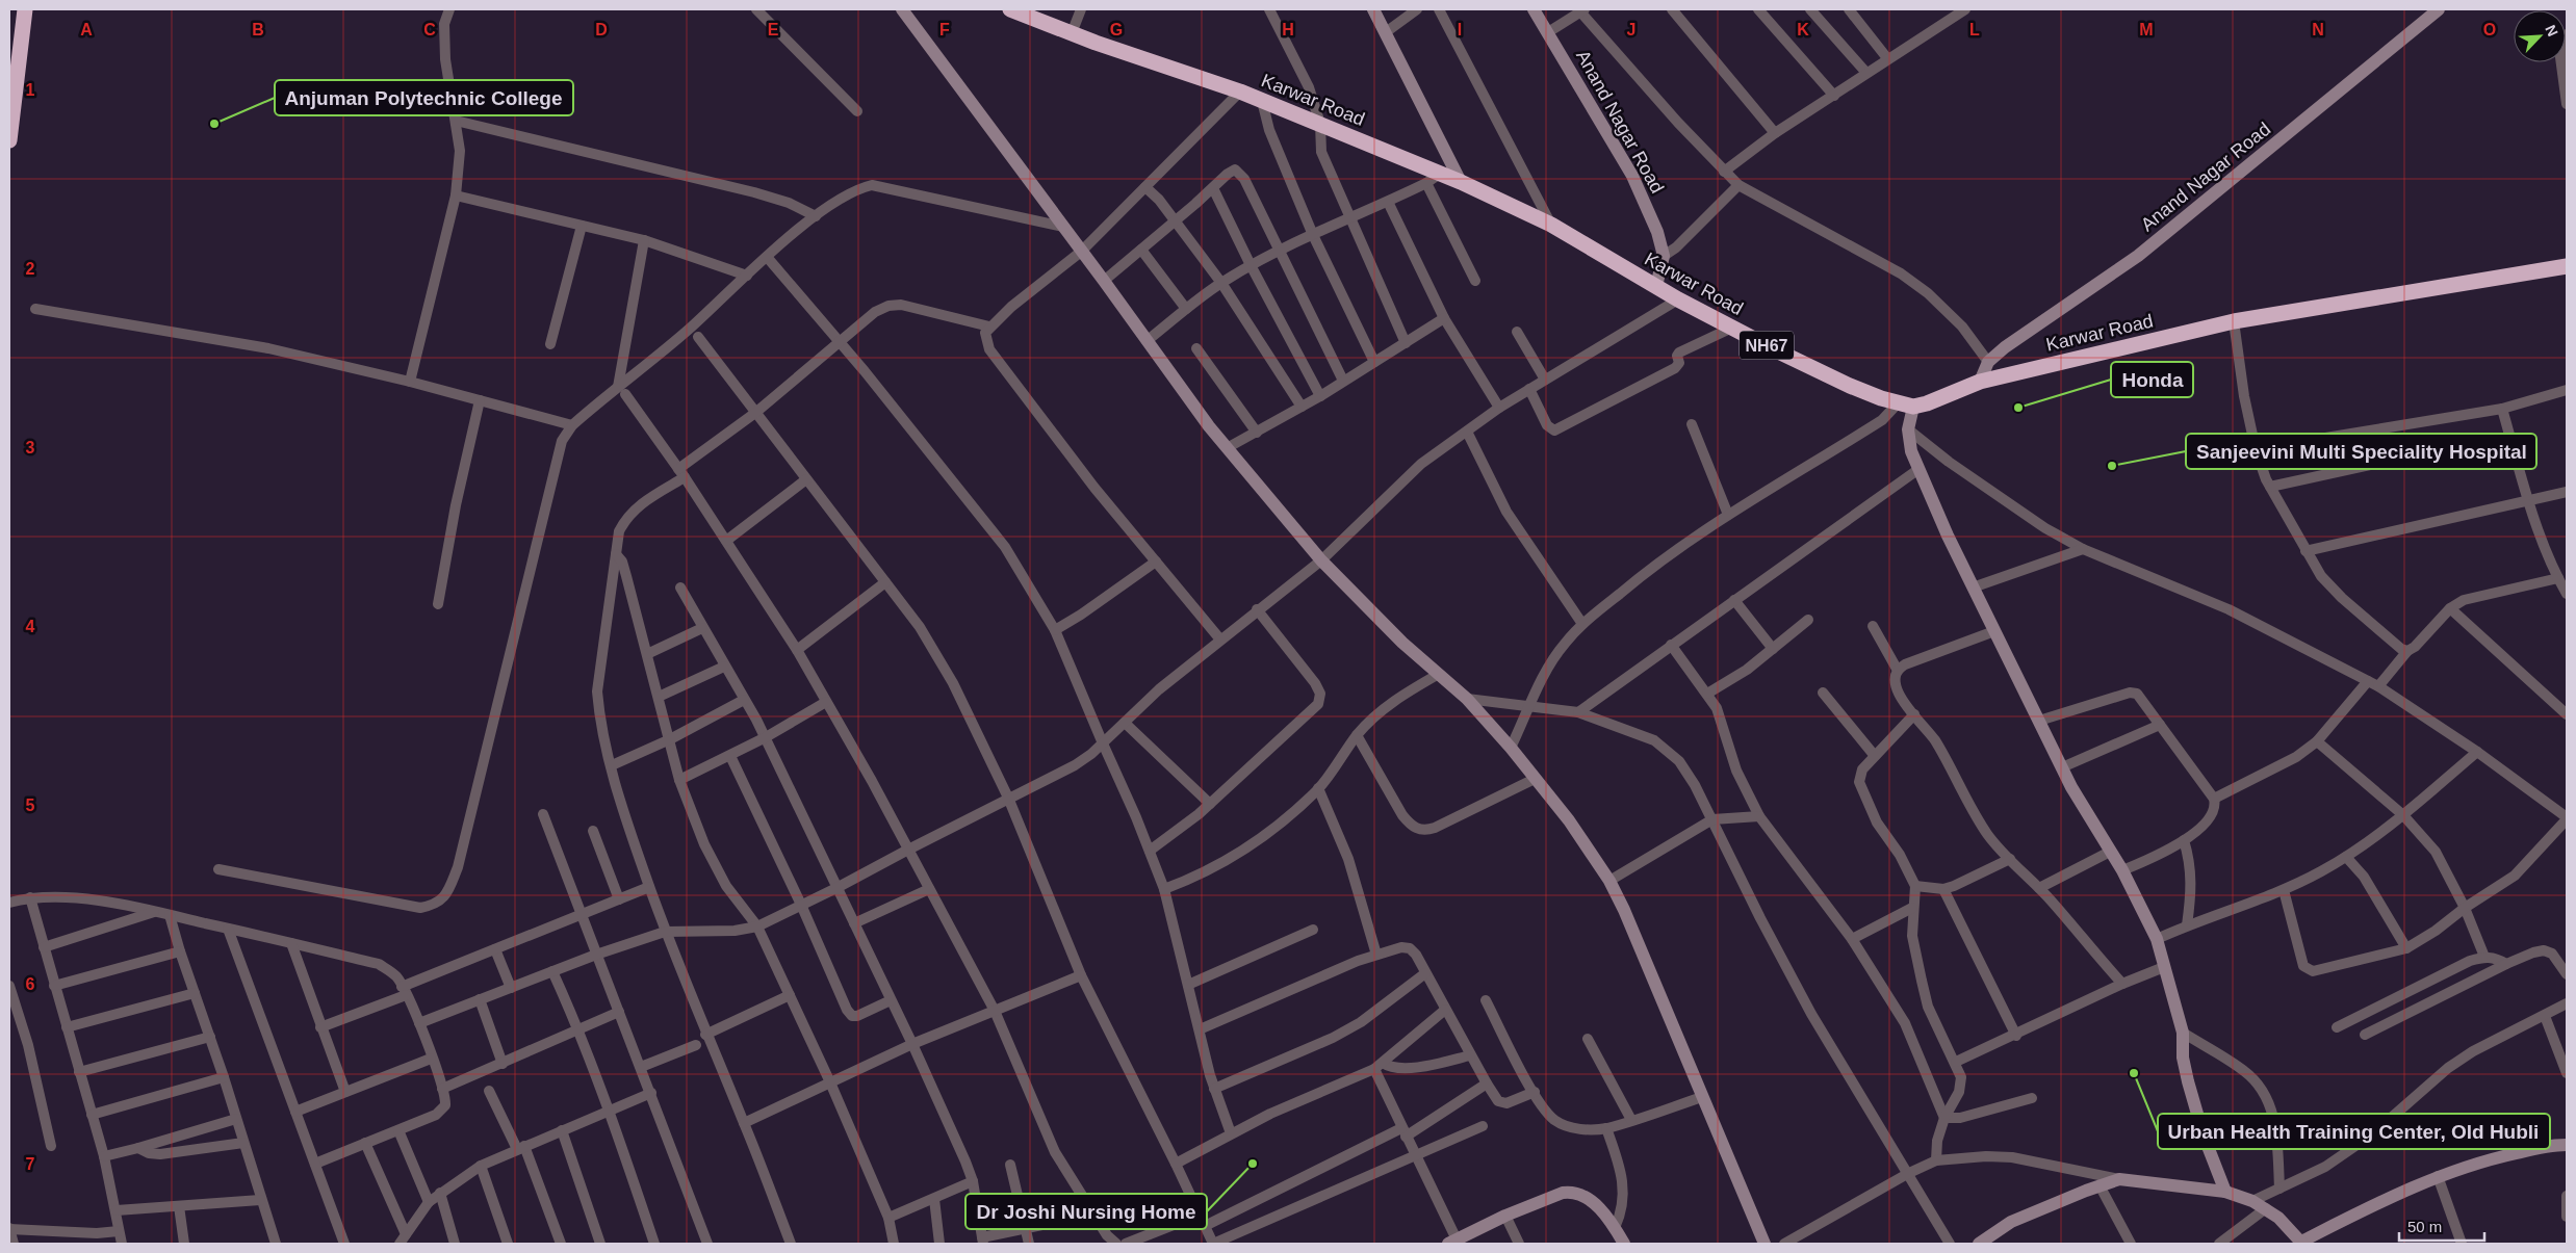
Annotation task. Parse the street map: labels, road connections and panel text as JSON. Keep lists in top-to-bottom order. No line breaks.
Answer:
{"streets":{"highway":["Karwar Road","NH67"],"street":["Anand Nagar Road"]},"crossings":[["Karwar Road","Anand Nagar Road"]],"places":["Anjuman Polytechnic College","Honda","Sanjeevini Multi Speciality Hospital","Urban Health Training Center, Old Hubli","Dr Joshi Nursing Home"],"scale_bar":"50 m","north":"top right","grid":{"columns":["A","B","C","D","E","F","G","H","I","J","K","L","M","N","O"],"rows":["1","2","3","4","5","6","7"]}}
